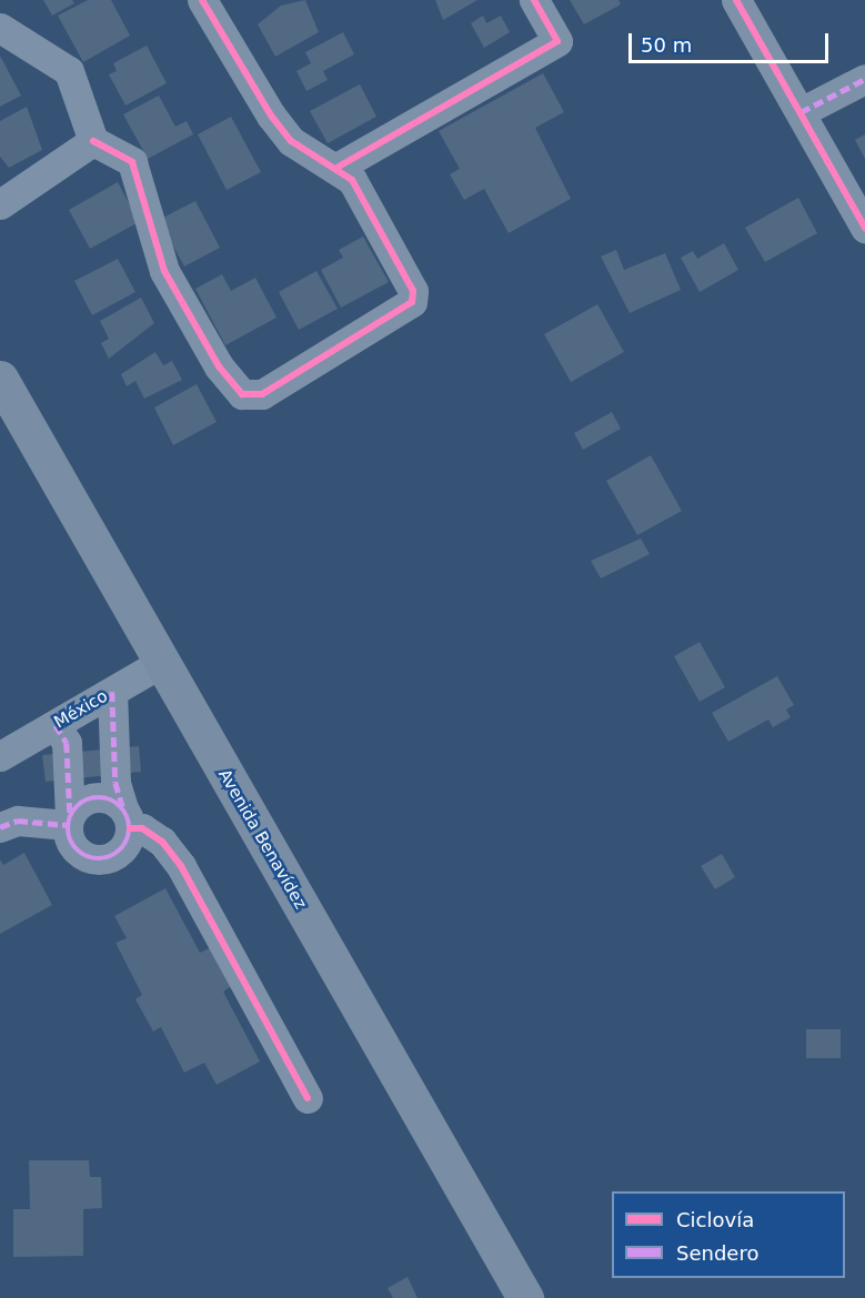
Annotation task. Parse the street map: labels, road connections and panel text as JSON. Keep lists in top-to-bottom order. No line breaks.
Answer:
{"streets":{"main road":["Avenida Benavídez"],"street":["México"]},"crossings":[["México","Avenida Benavídez"]],"legend":["Ciclovía","Sendero"],"scale_bar":"50 m"}
